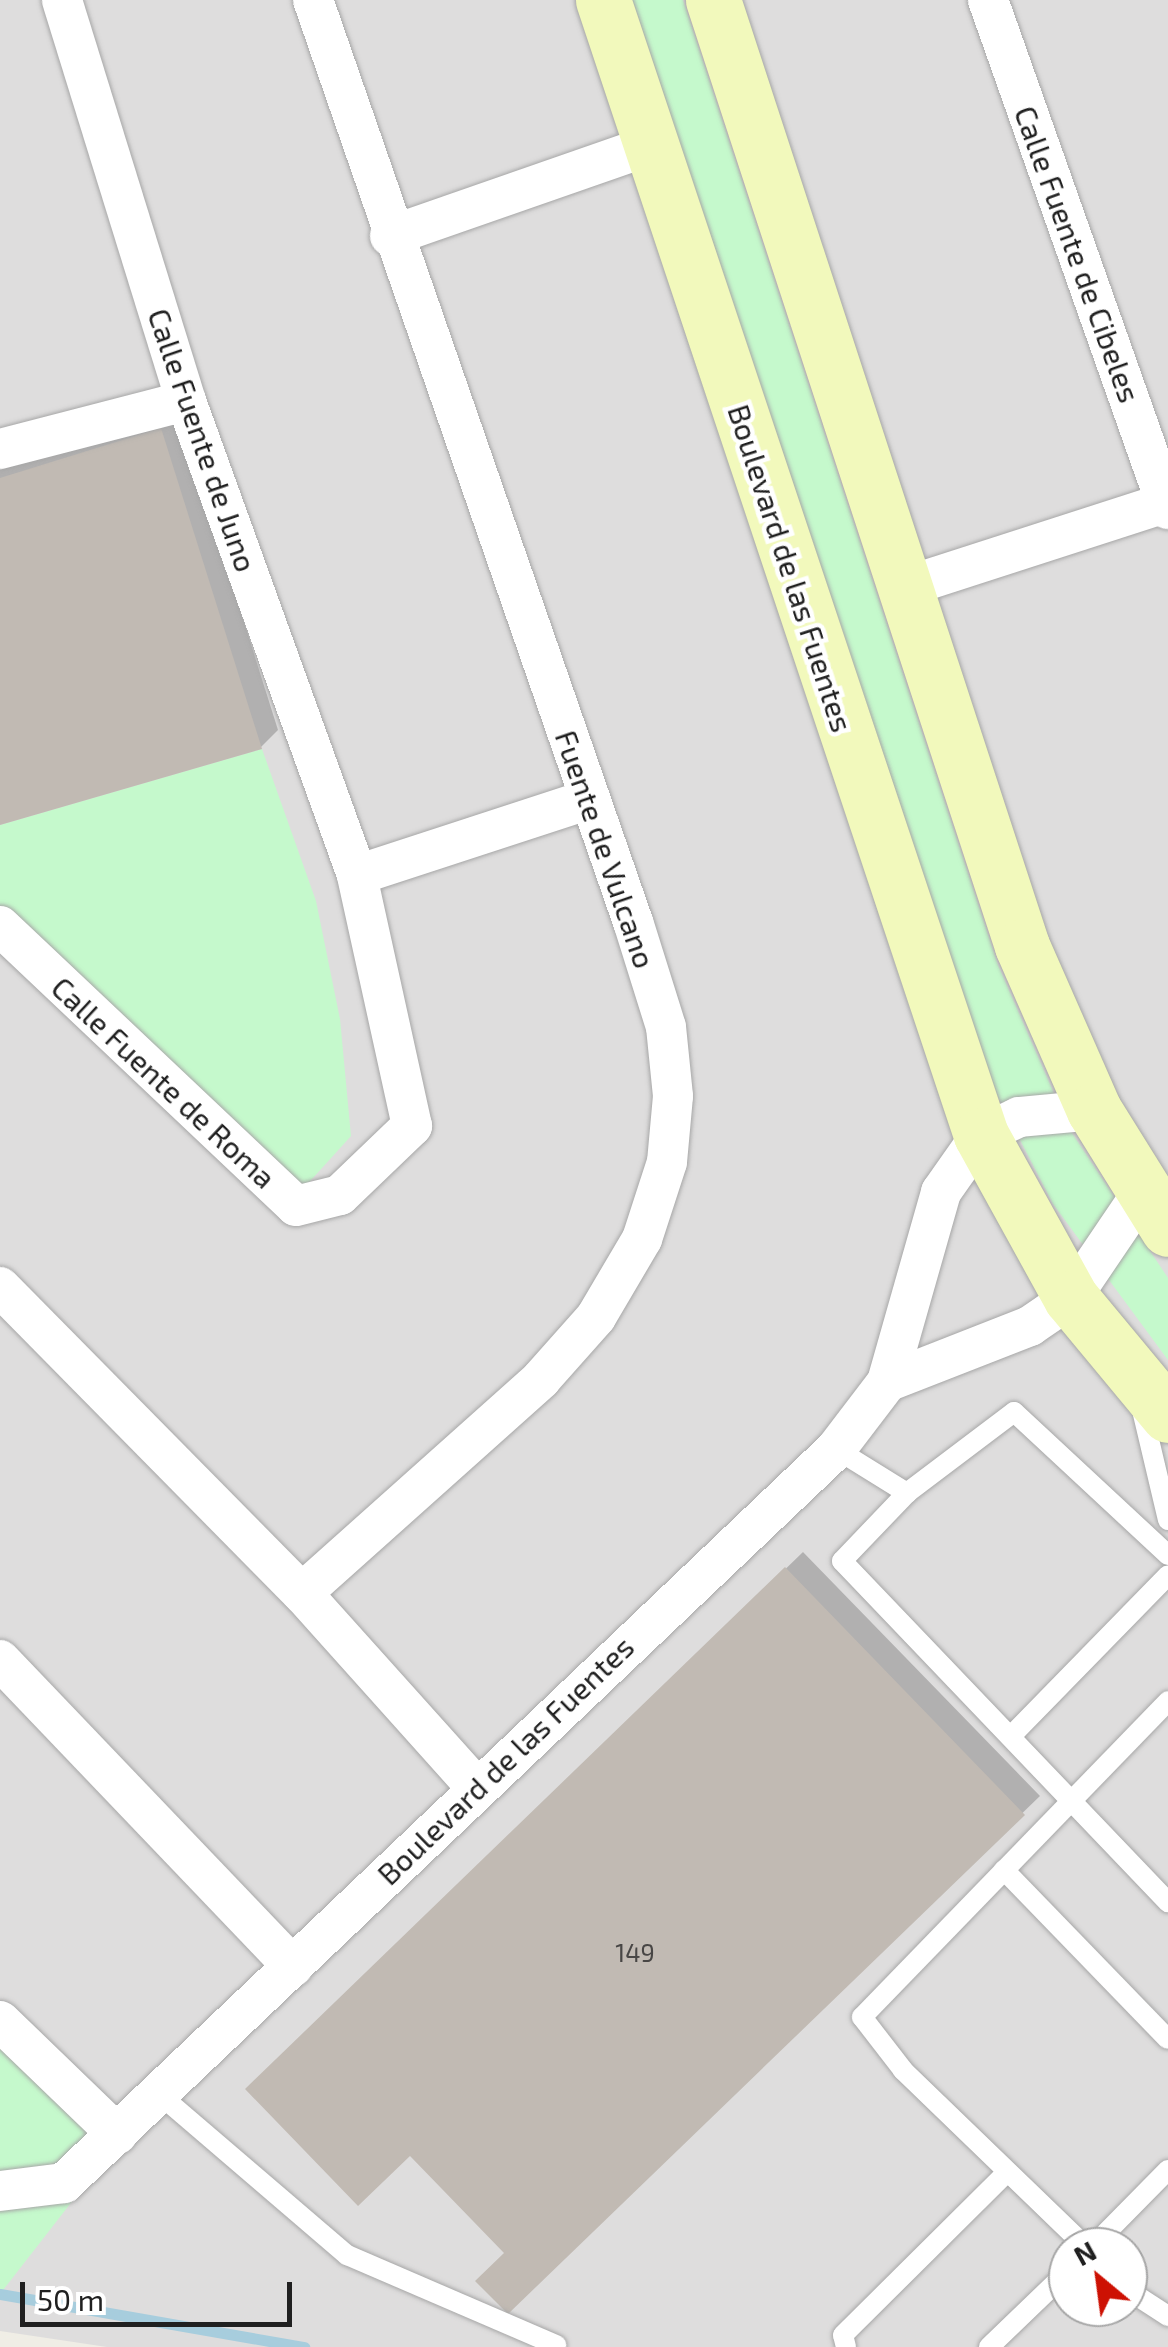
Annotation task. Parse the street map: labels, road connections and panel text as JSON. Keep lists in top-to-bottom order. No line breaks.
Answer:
{"streets":{"street":["Calle Fuente de Cibeles","Calle Fuente de Juno","Boulevard de las Fuentes","Fuente de Vulcano","Calle Fuente de Roma"]},"crossings":[["Calle Fuente de Juno","Calle Fuente de Roma"]],"house_numbers":["149"],"scale_bar":"50 m","north":"top left"}
